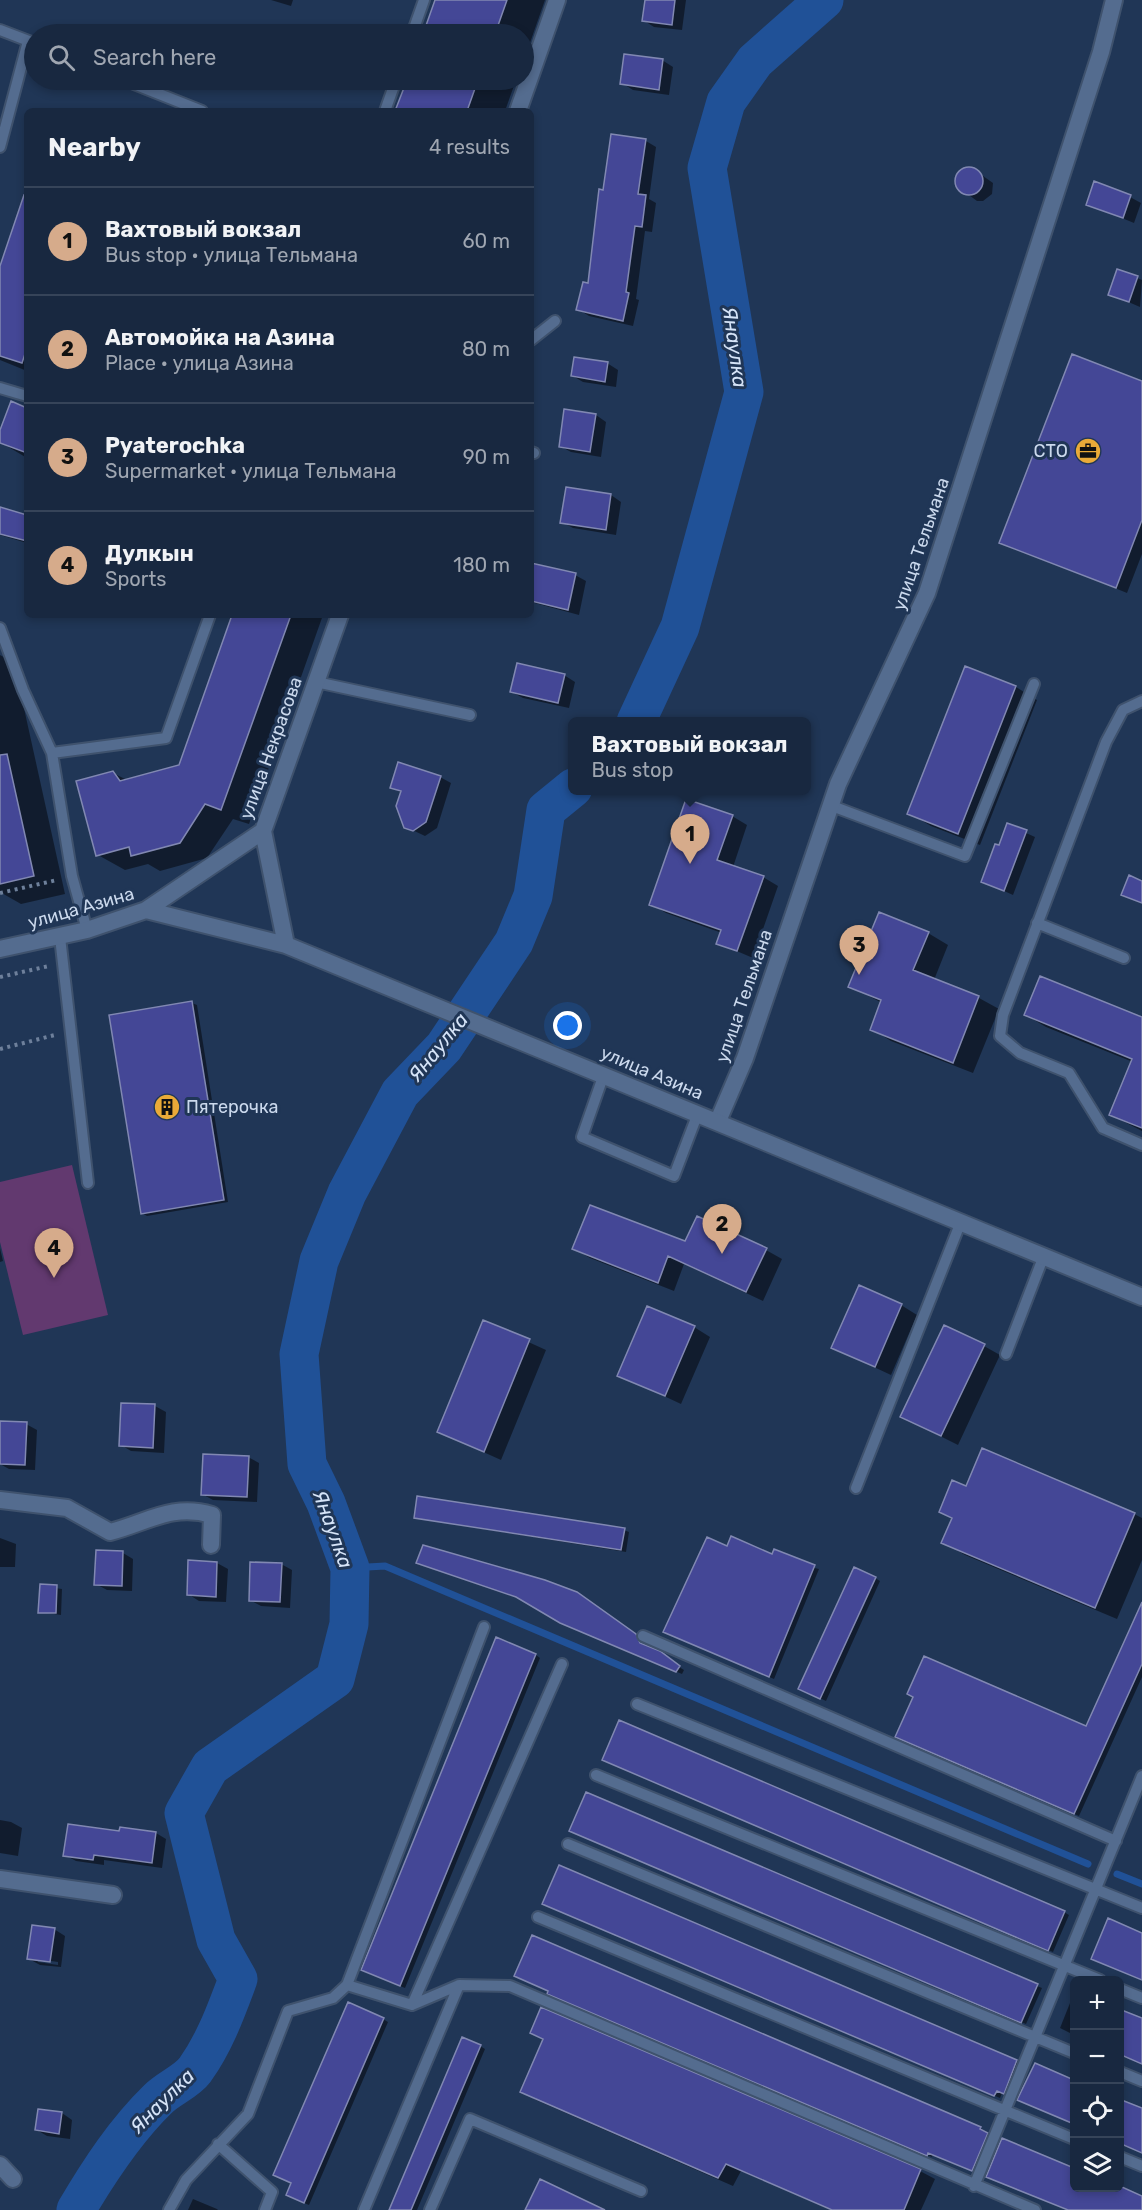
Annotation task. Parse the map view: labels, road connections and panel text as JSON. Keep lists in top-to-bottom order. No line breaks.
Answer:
{"streets":{"street":["улица Тельмана","улица Некрасова","улица Азина"]},"crossings":[["улица Тельмана","улица Азина"],["улица Некрасова","улица Азина"]],"water":["Янаулка"],"places":{"office":["СТО"],"building":["Пятерочка"]},"page":{"search":"Search here","heading":["Nearby","4 results"],"list":[{"mark":"1","name":"Вахтовый вокзал","note":"Bus stop · улица Тельмана","value":"60 m"},{"mark":"2","name":"Автомойка на Азина","note":"Place · улица Азина","value":"80 m"},{"mark":"3","name":"Pyaterochka","note":"Supermarket · улица Тельмана","value":"90 m"},{"mark":"4","name":"Дулкын","note":"Sports","value":"180 m"}],"popup":["Вахтовый вокзал","Bus stop"],"pins":["1","3","2","4"],"map_buttons":["+","−"]}}
